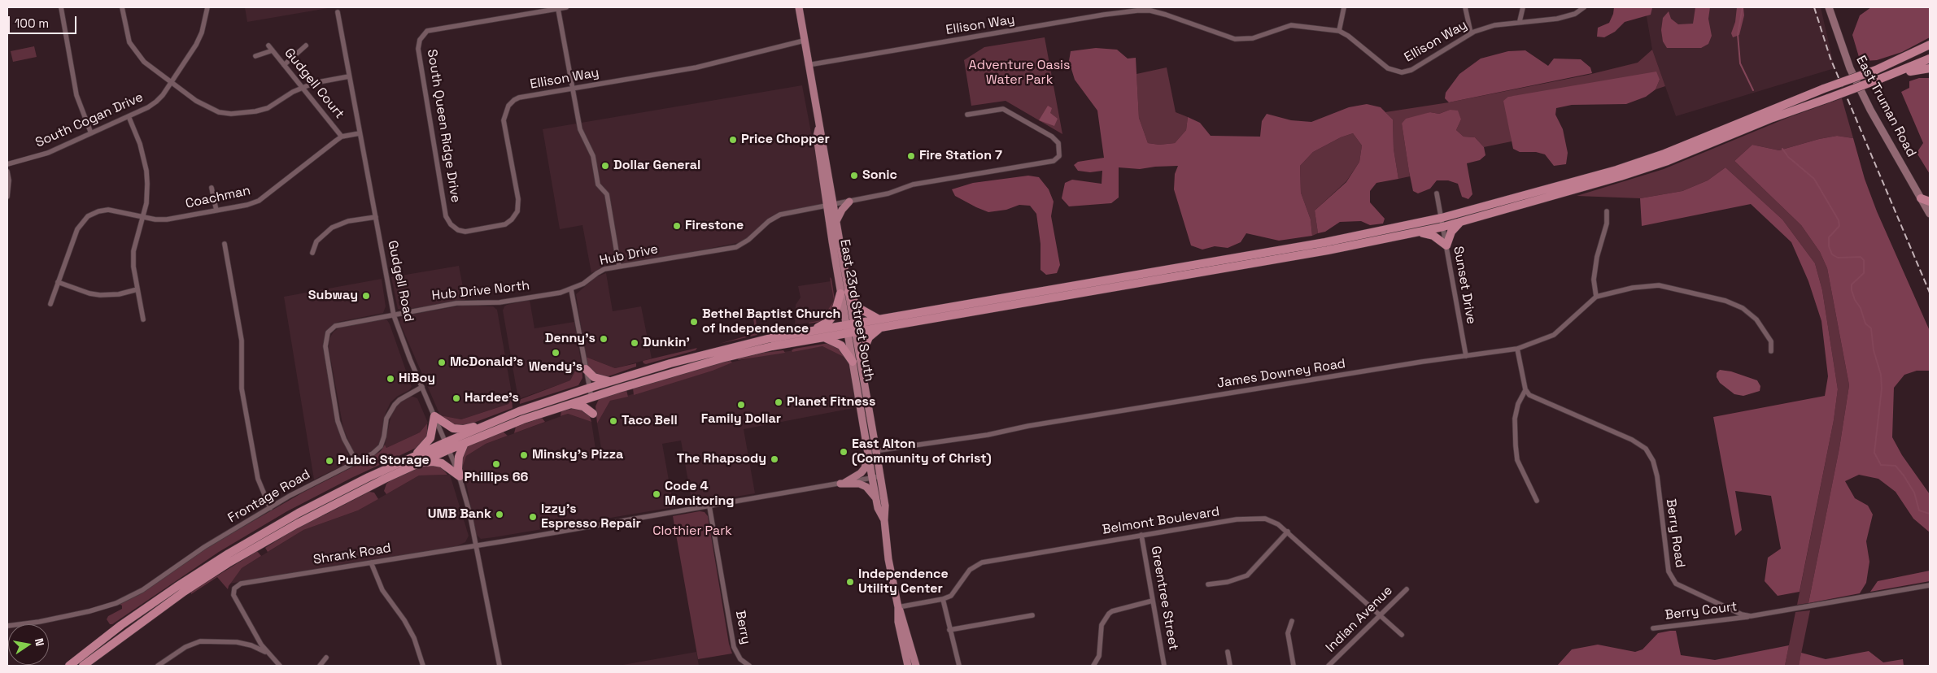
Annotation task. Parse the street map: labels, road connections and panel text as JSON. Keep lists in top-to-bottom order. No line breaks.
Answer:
{"streets":{"main road":["East Truman Road","East 23rd Street South"],"street":["Ellison Way","Gudgell Court","South Cogan Drive","South Queen Ridge Drive","Coachman","Hub Drive","Gudgell Road","Sunset Drive","Hub Drive North","James Downey Road","Frontage Road","Belmont Boulevard","Berry Road","Shrank Road","Greentree Street","Berry Court","Indian Avenue","Berry"]},"crossings":[["Ellison Way","South Queen Ridge Drive"],["Ellison Way","East 23rd Street South"],["Gudgell Court","Coachman"],["Coachman","Gudgell Road"],["Hub Drive","Hub Drive North"],["Hub Drive","East 23rd Street South"],["Gudgell Road","Hub Drive North"],["Gudgell Road","Frontage Road"],["Gudgell Road","Shrank Road"],["Sunset Drive","James Downey Road"],["Hub Drive North","Frontage Road"],["East 23rd Street South","James Downey Road"],["East 23rd Street South","Belmont Boulevard"],["East 23rd Street South","Shrank Road"],["Belmont Boulevard","Greentree Street"],["Belmont Boulevard","Indian Avenue"],["Berry Road","Berry Court"],["Shrank Road","Berry"]],"parks":["Adventure Oasis Water Park","Clothier Park"],"places":["Price Chopper","Fire Station 7","Dollar General","Sonic","Firestone","Subway","Bethel Baptist Church of Independence","Denny's","Dunkin'","Wendy's","McDonald's","HiBoy","Hardee's","Planet Fitness","Family Dollar","Taco Bell","East Alton (Community of Christ)","Minsky's Pizza","The Rhapsody","Public Storage","Phillips 66","Code 4 Monitoring","UMB Bank","Izzy's Espresso Repair","Independence Utility Center"],"scale_bar":"100 m","north":"right"}
